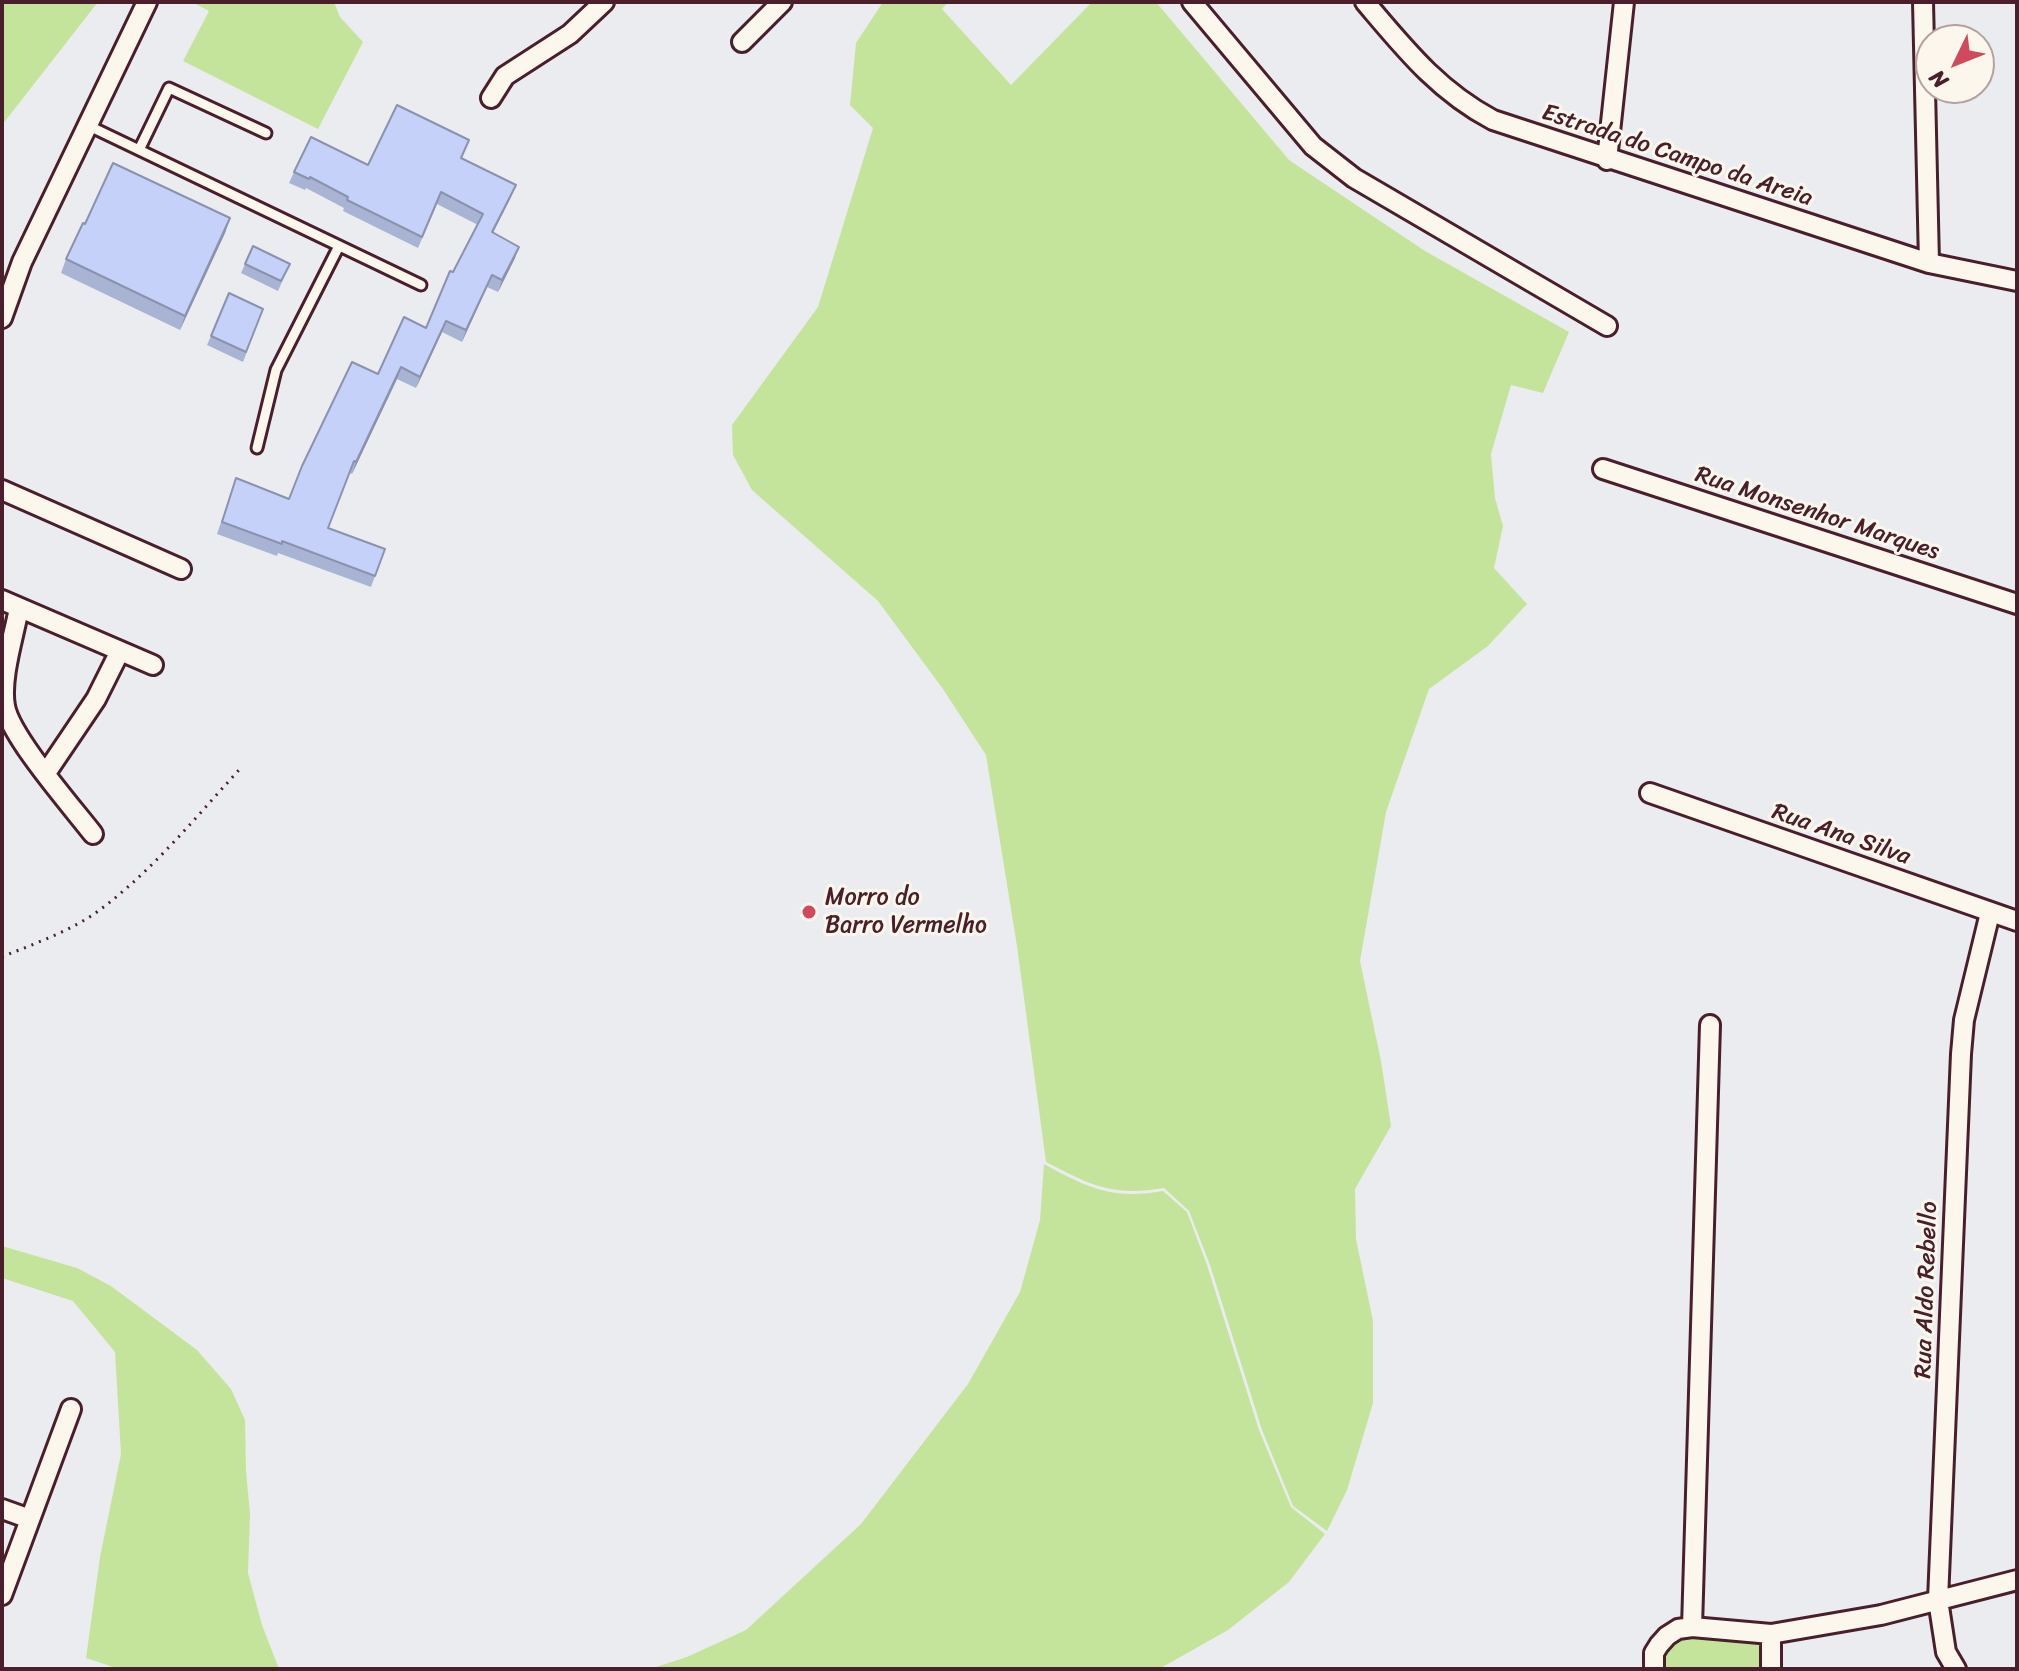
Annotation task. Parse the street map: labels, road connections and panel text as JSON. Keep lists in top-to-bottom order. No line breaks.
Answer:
{"streets":{"street":["Estrada do Campo da Areia","Rua Monsenhor Marques","Rua Ana Silva","Rua Aldo Rebello"]},"crossings":[["Rua Ana Silva","Rua Aldo Rebello"]],"places":["Morro do Barro Vermelho"],"north":"bottom left"}
